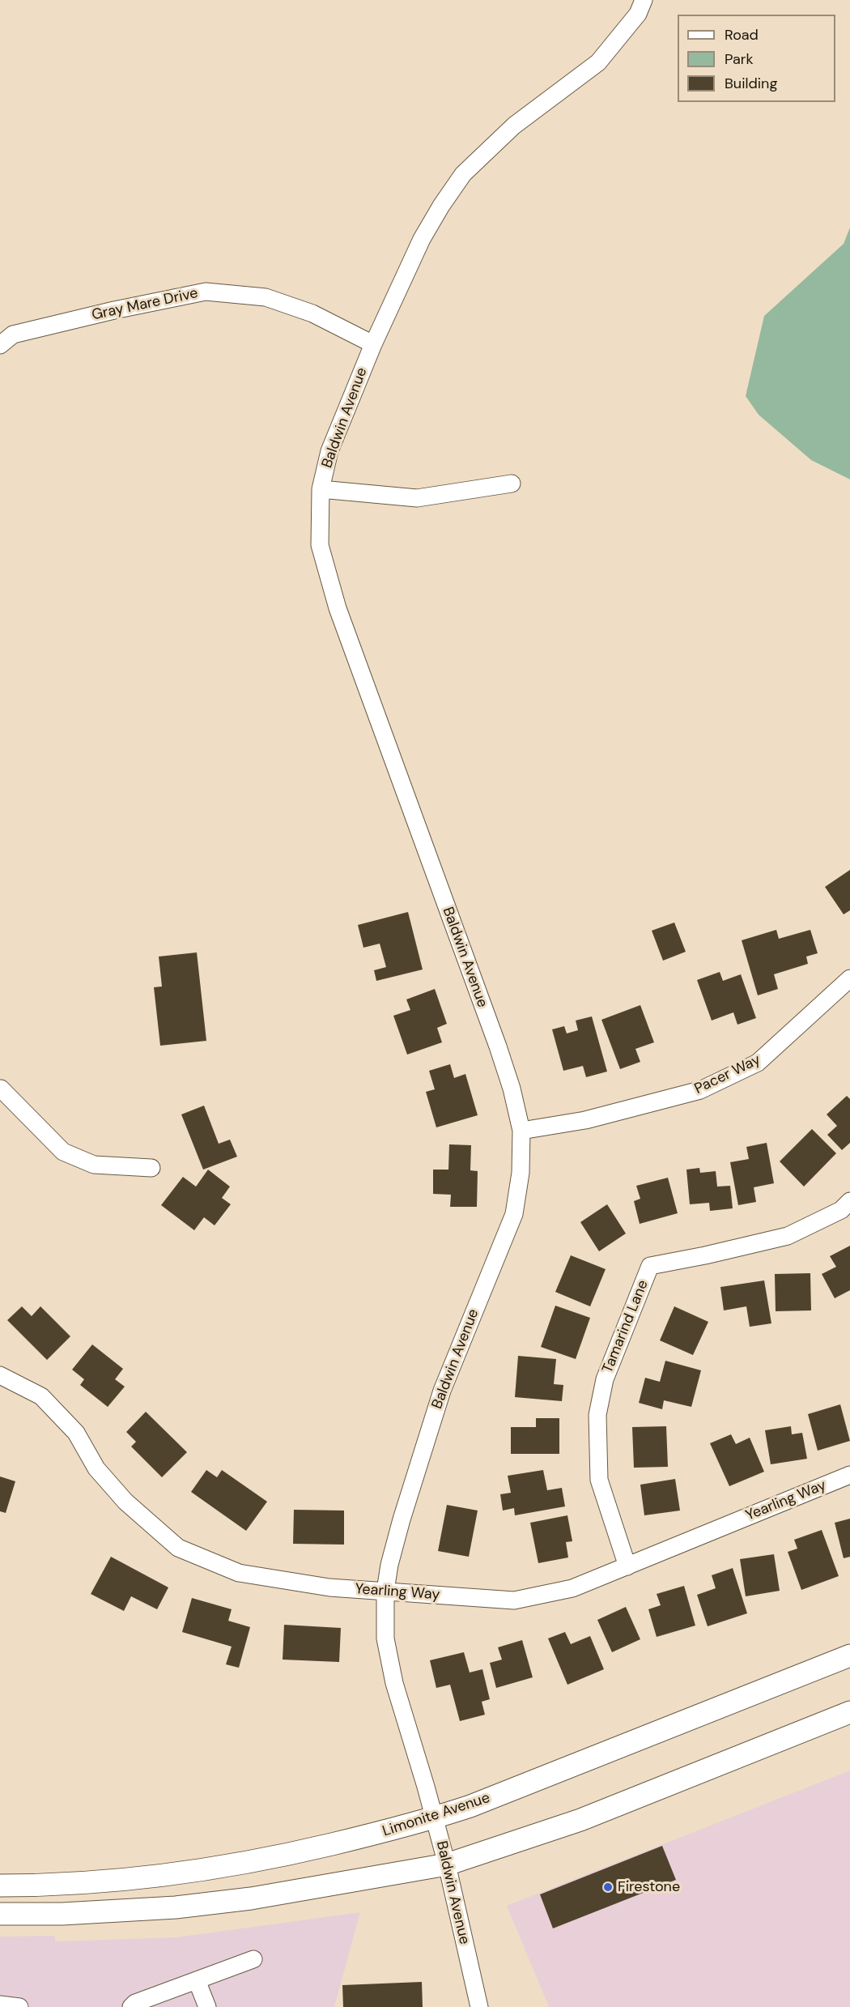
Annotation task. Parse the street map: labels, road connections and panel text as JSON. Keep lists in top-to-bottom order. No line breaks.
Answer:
{"streets":{"main road":["Limonite Avenue"],"street":["Gray Mare Drive","Baldwin Avenue","Pacer Way","Tamarind Lane","Yearling Way"]},"crossings":[["Gray Mare Drive","Baldwin Avenue"],["Baldwin Avenue","Pacer Way"],["Baldwin Avenue","Yearling Way"],["Baldwin Avenue","Limonite Avenue"],["Tamarind Lane","Yearling Way"]],"places":["Firestone"],"legend":["Road","Park","Building"]}
